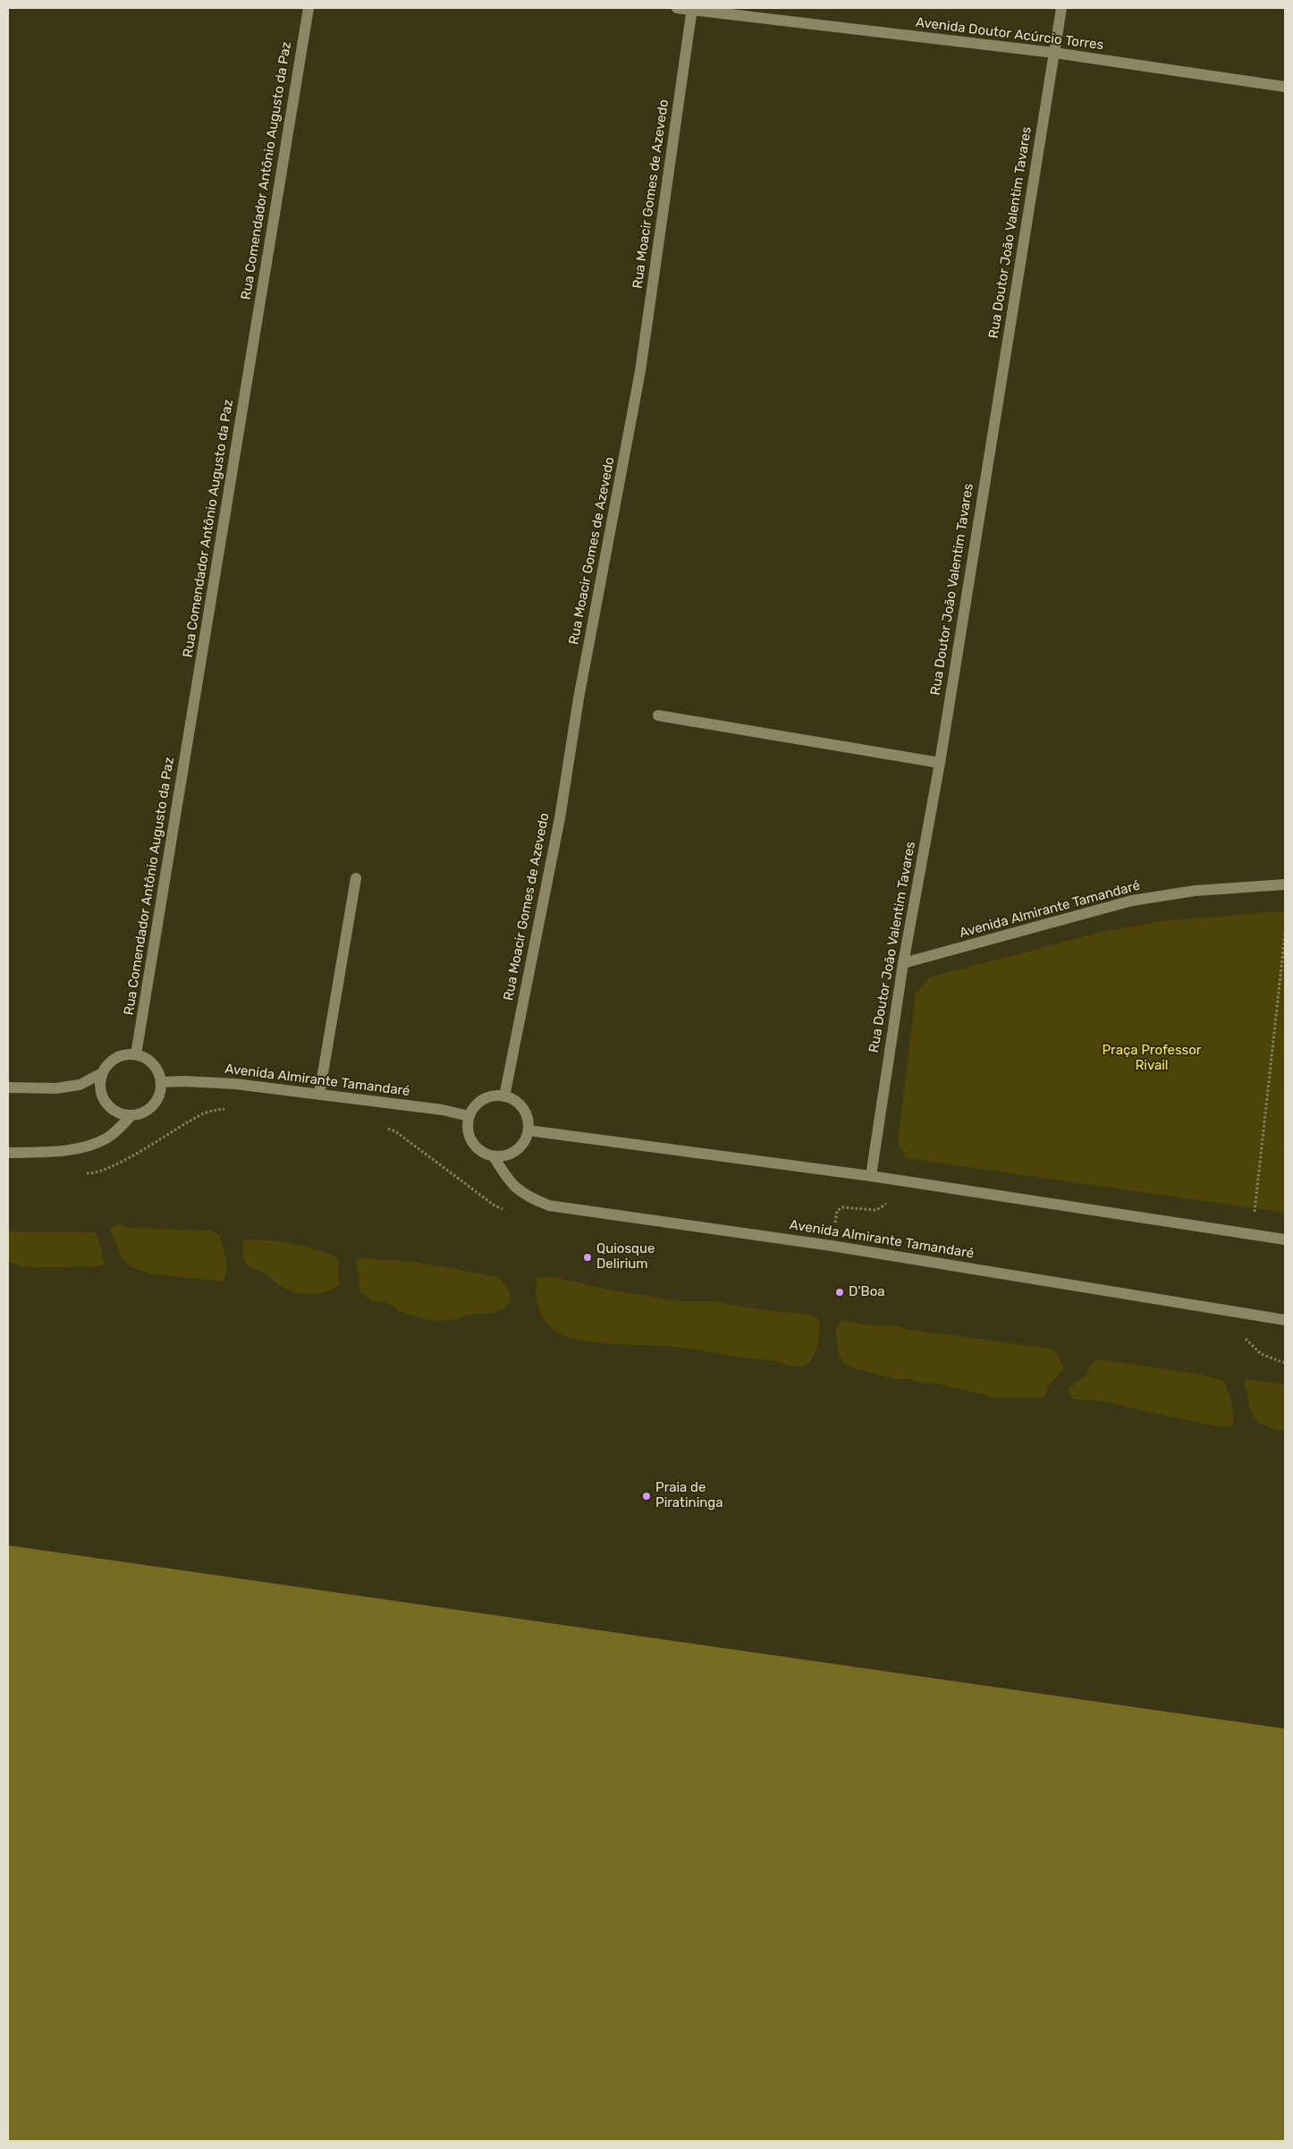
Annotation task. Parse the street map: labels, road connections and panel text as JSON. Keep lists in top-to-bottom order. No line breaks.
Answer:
{"streets":{"street":["Avenida Doutor Acúrcio Torres","Rua Comendador Antônio Augusto da Paz","Rua Moacir Gomes de Azevedo","Rua Doutor João Valentim Tavares","Avenida Almirante Tamandaré"]},"crossings":[["Avenida Doutor Acúrcio Torres","Rua Moacir Gomes de Azevedo"],["Avenida Doutor Acúrcio Torres","Rua Doutor João Valentim Tavares"],["Rua Comendador Antônio Augusto da Paz","Avenida Almirante Tamandaré"],["Rua Moacir Gomes de Azevedo","Avenida Almirante Tamandaré"],["Rua Doutor João Valentim Tavares","Avenida Almirante Tamandaré"]],"parks":["Praça Professor Rivail"],"places":["Quiosque Delirium","D'Boa","Praia de Piratininga"]}
